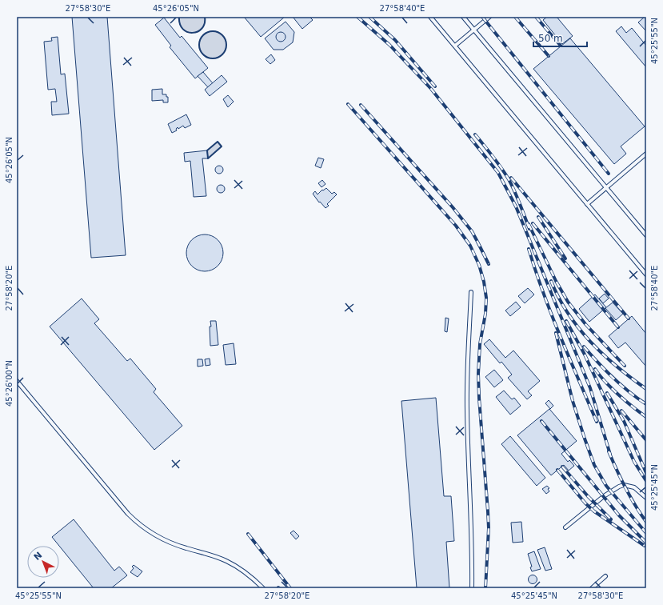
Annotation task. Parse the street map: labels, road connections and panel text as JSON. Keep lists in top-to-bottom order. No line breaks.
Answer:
{"scale_bar":"50 m","north":"top left","coordinates":["27°58'30\"E","45°26'05\"N","27°58'40\"E","45°25'55\"N","27°58'20\"E","45°26'00\"N","45°25'45\"N"]}
